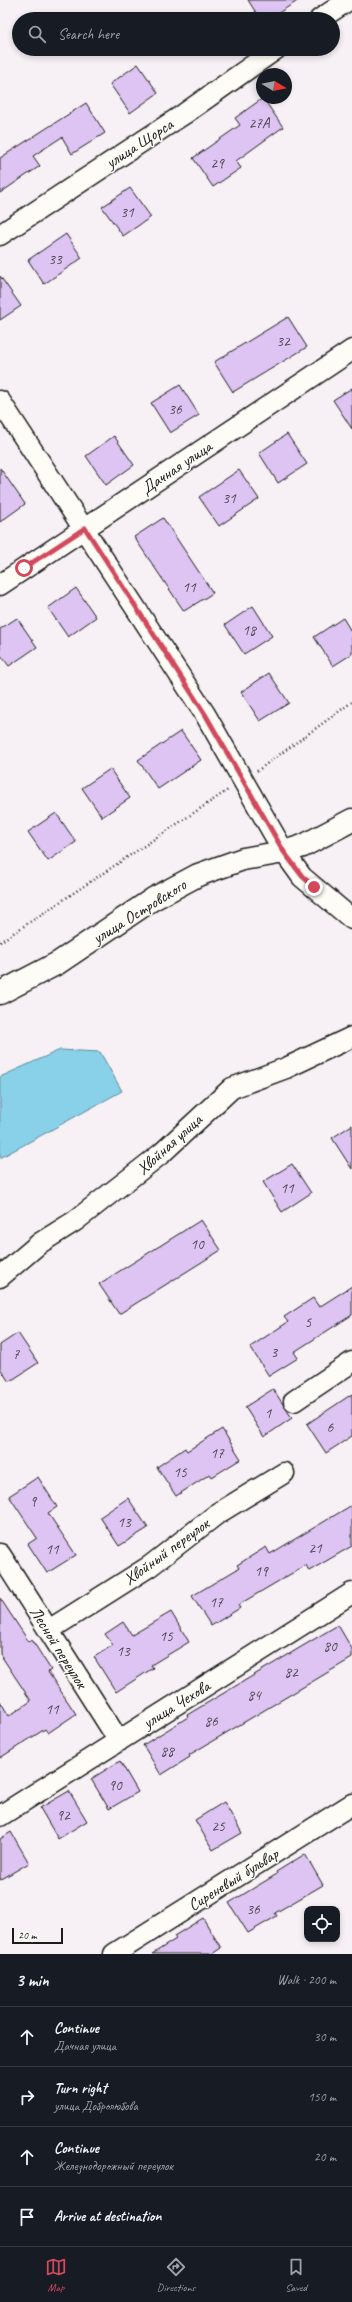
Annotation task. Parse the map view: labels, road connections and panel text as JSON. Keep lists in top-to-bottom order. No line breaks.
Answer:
{"streets":{"street":["улица Щорса","Дачная улица","улица Островского","Хвойная улица","Хвойный переулок","Лесной переулок","улица Чехова","Сиреневый бульвар"]},"crossings":[["Хвойный переулок","Лесной переулок"],["Лесной переулок","улица Чехова"]],"house_numbers":["27А","29","31","33","32","36","31","11","18","11","10","5","3","7","1","6","17","15","9","13","21","11","19","17","15","80","13","82","84","11","86","88","90","92","25","36"],"scale_bar":"20 m","north":"right","page":{"search":"Search here","scale":"20 m","heading":["3 min","Walk · 200 m"],"list":[["Continue","Дачная улица","30 m"],["Turn right","улица Добролюбова","150 m"],["Continue","Железнодорожный переулок","20 m"],"Arrive at destination"],"nav":["Map","Directions","Saved"]}}
